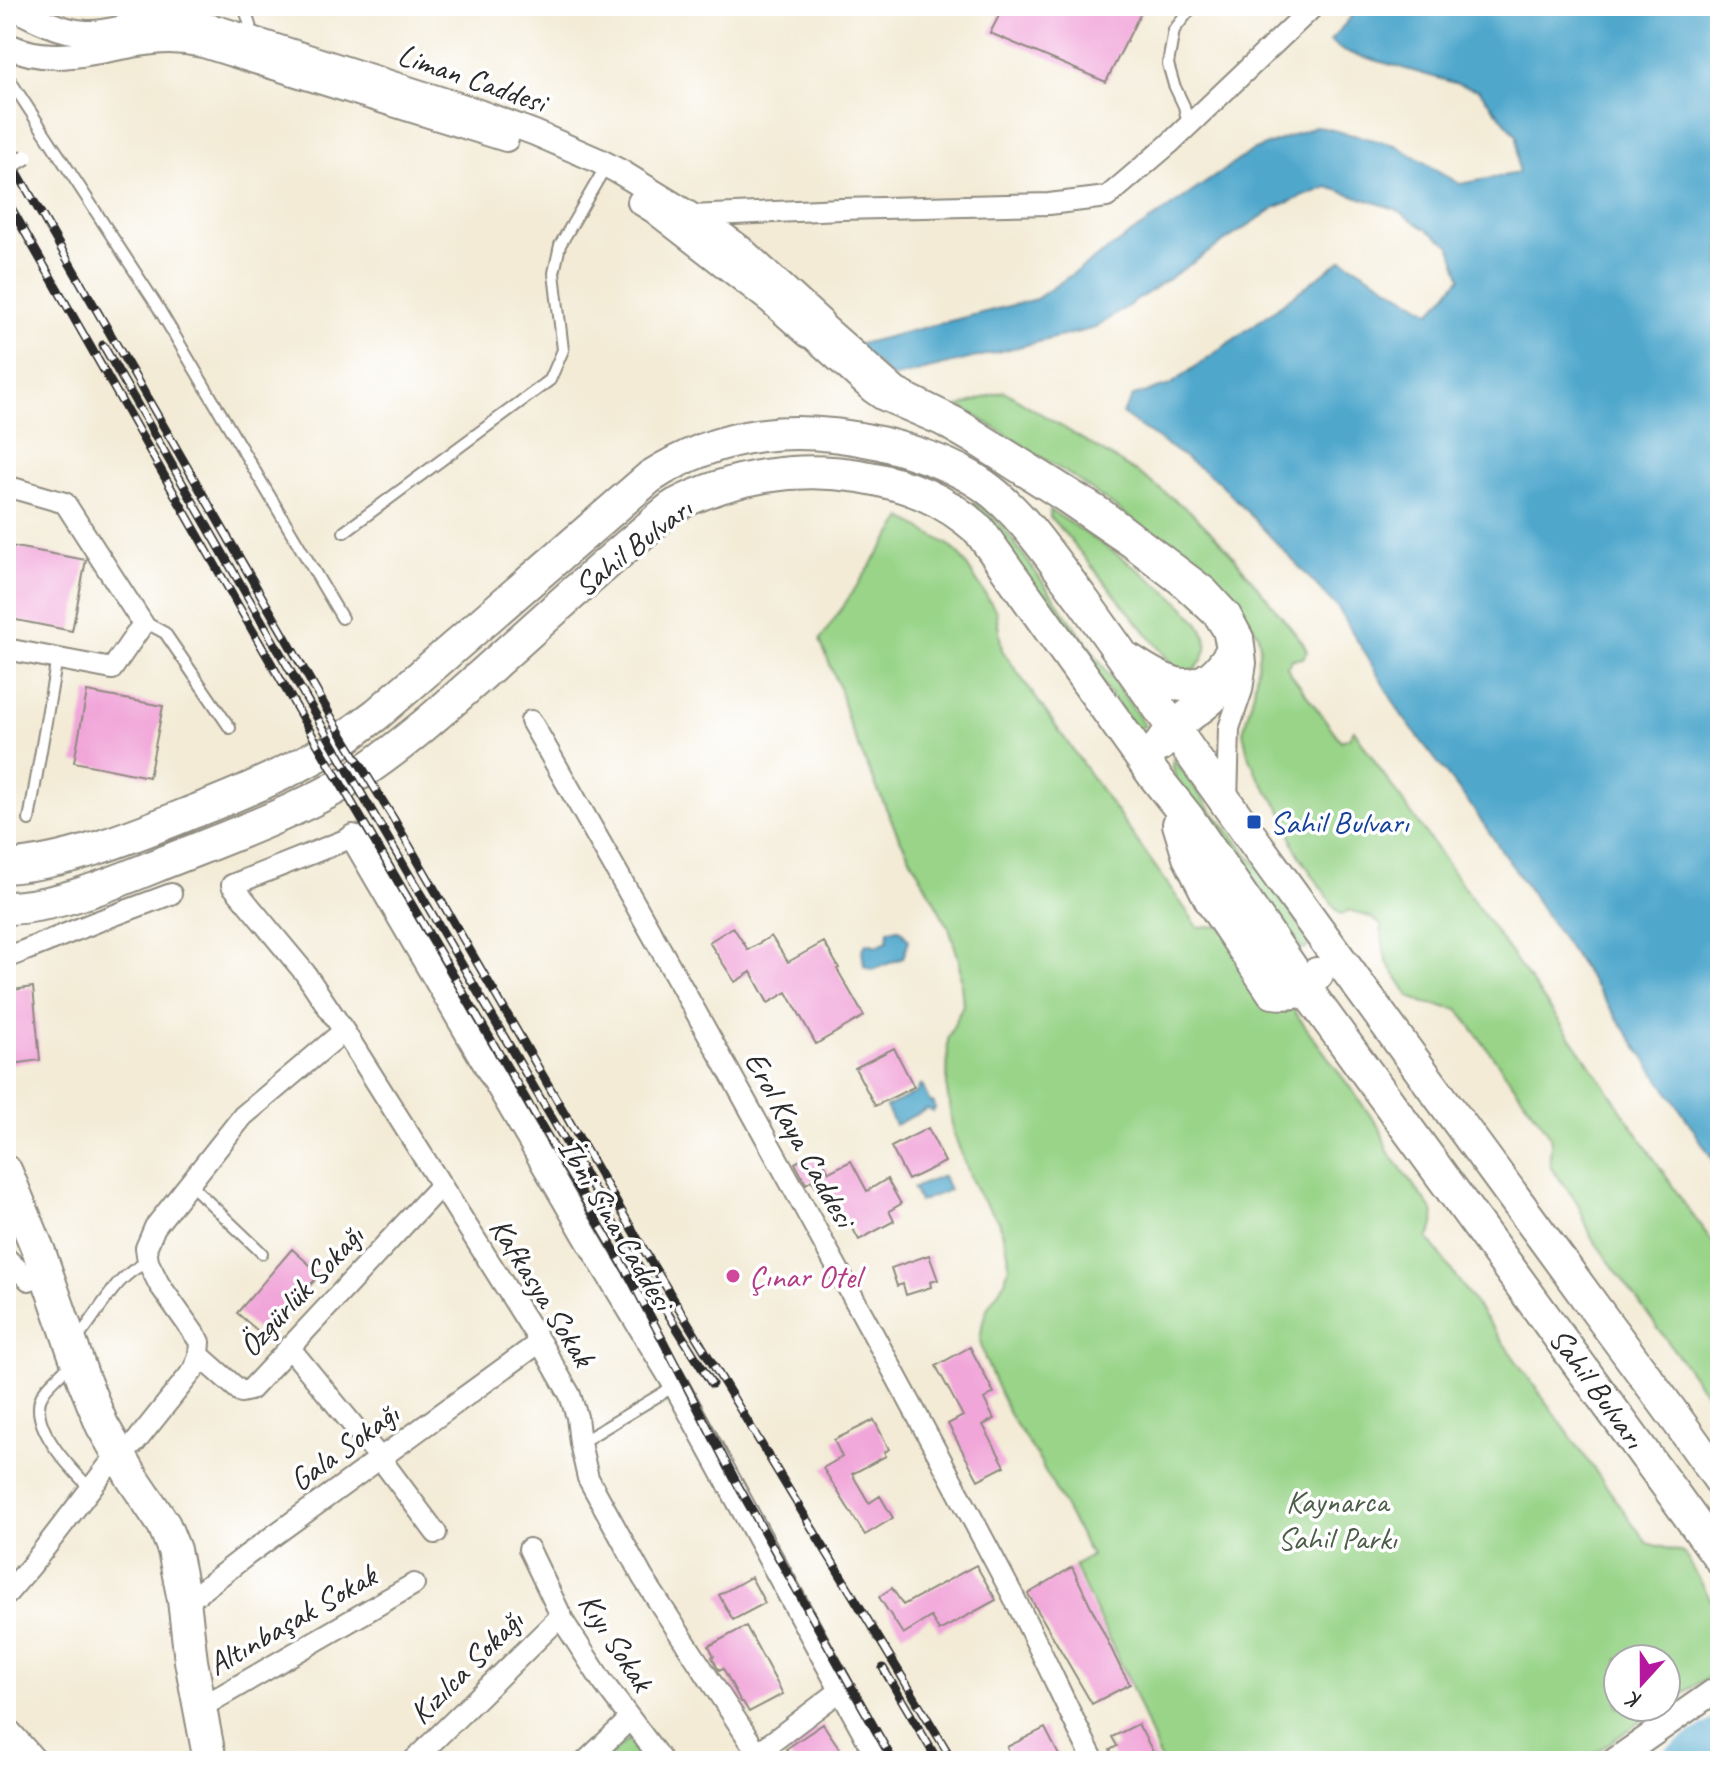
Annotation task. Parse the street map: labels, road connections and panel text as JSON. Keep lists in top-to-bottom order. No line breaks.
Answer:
{"streets":{"main road":["Sahil Bulvarı"],"street":["Liman Caddesi","Erol Kaya Caddesi","İbni Sina Caddesi","Özgürlük Sokağı","Kafkasya Sokak","Gala Sokağı","Altınbaşak Sokak","Kıyı Sokak","Kızılca Sokağı"]},"crossings":[["İbni Sina Caddesi","Kafkasya Sokak"],["Özgürlük Sokağı","Kafkasya Sokak"],["Kafkasya Sokak","Gala Sokağı"],["Kıyı Sokak","Kızılca Sokağı"]],"parks":["Kaynarca Sahil Parkı"],"places":{"transit":["Sahil Bulvarı"],"other":["Çınar Otel"]},"north":"bottom"}
